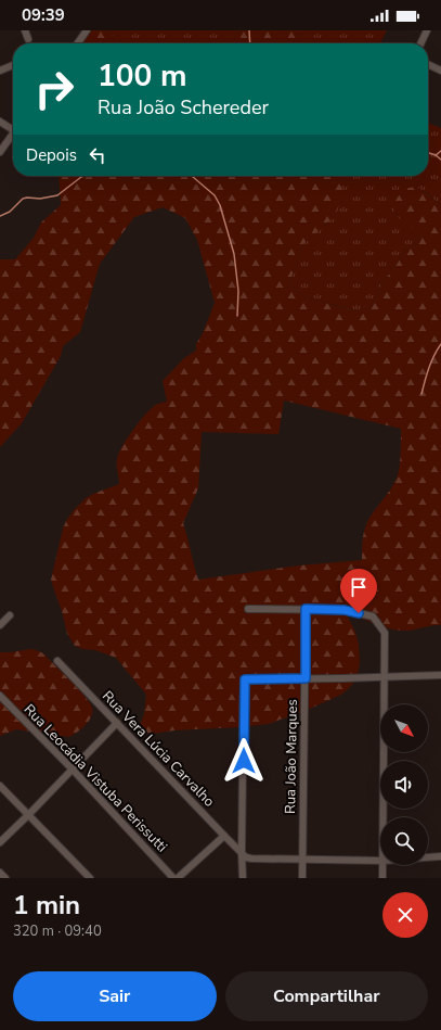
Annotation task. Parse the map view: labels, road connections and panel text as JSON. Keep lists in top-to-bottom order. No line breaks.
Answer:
{"streets":{"street":["Rua Vera Lúcia Carvalho","Rua João Marques","Rua Leocádia Vistuba Perissutti"]},"north":"bottom right","page":{"status":"09:39","turn":["100 m","Rua João Schereder"],"then":"Depois","heading":["1 min","320 m · 09:40"],"buttons":["Sair","Compartilhar"]}}
